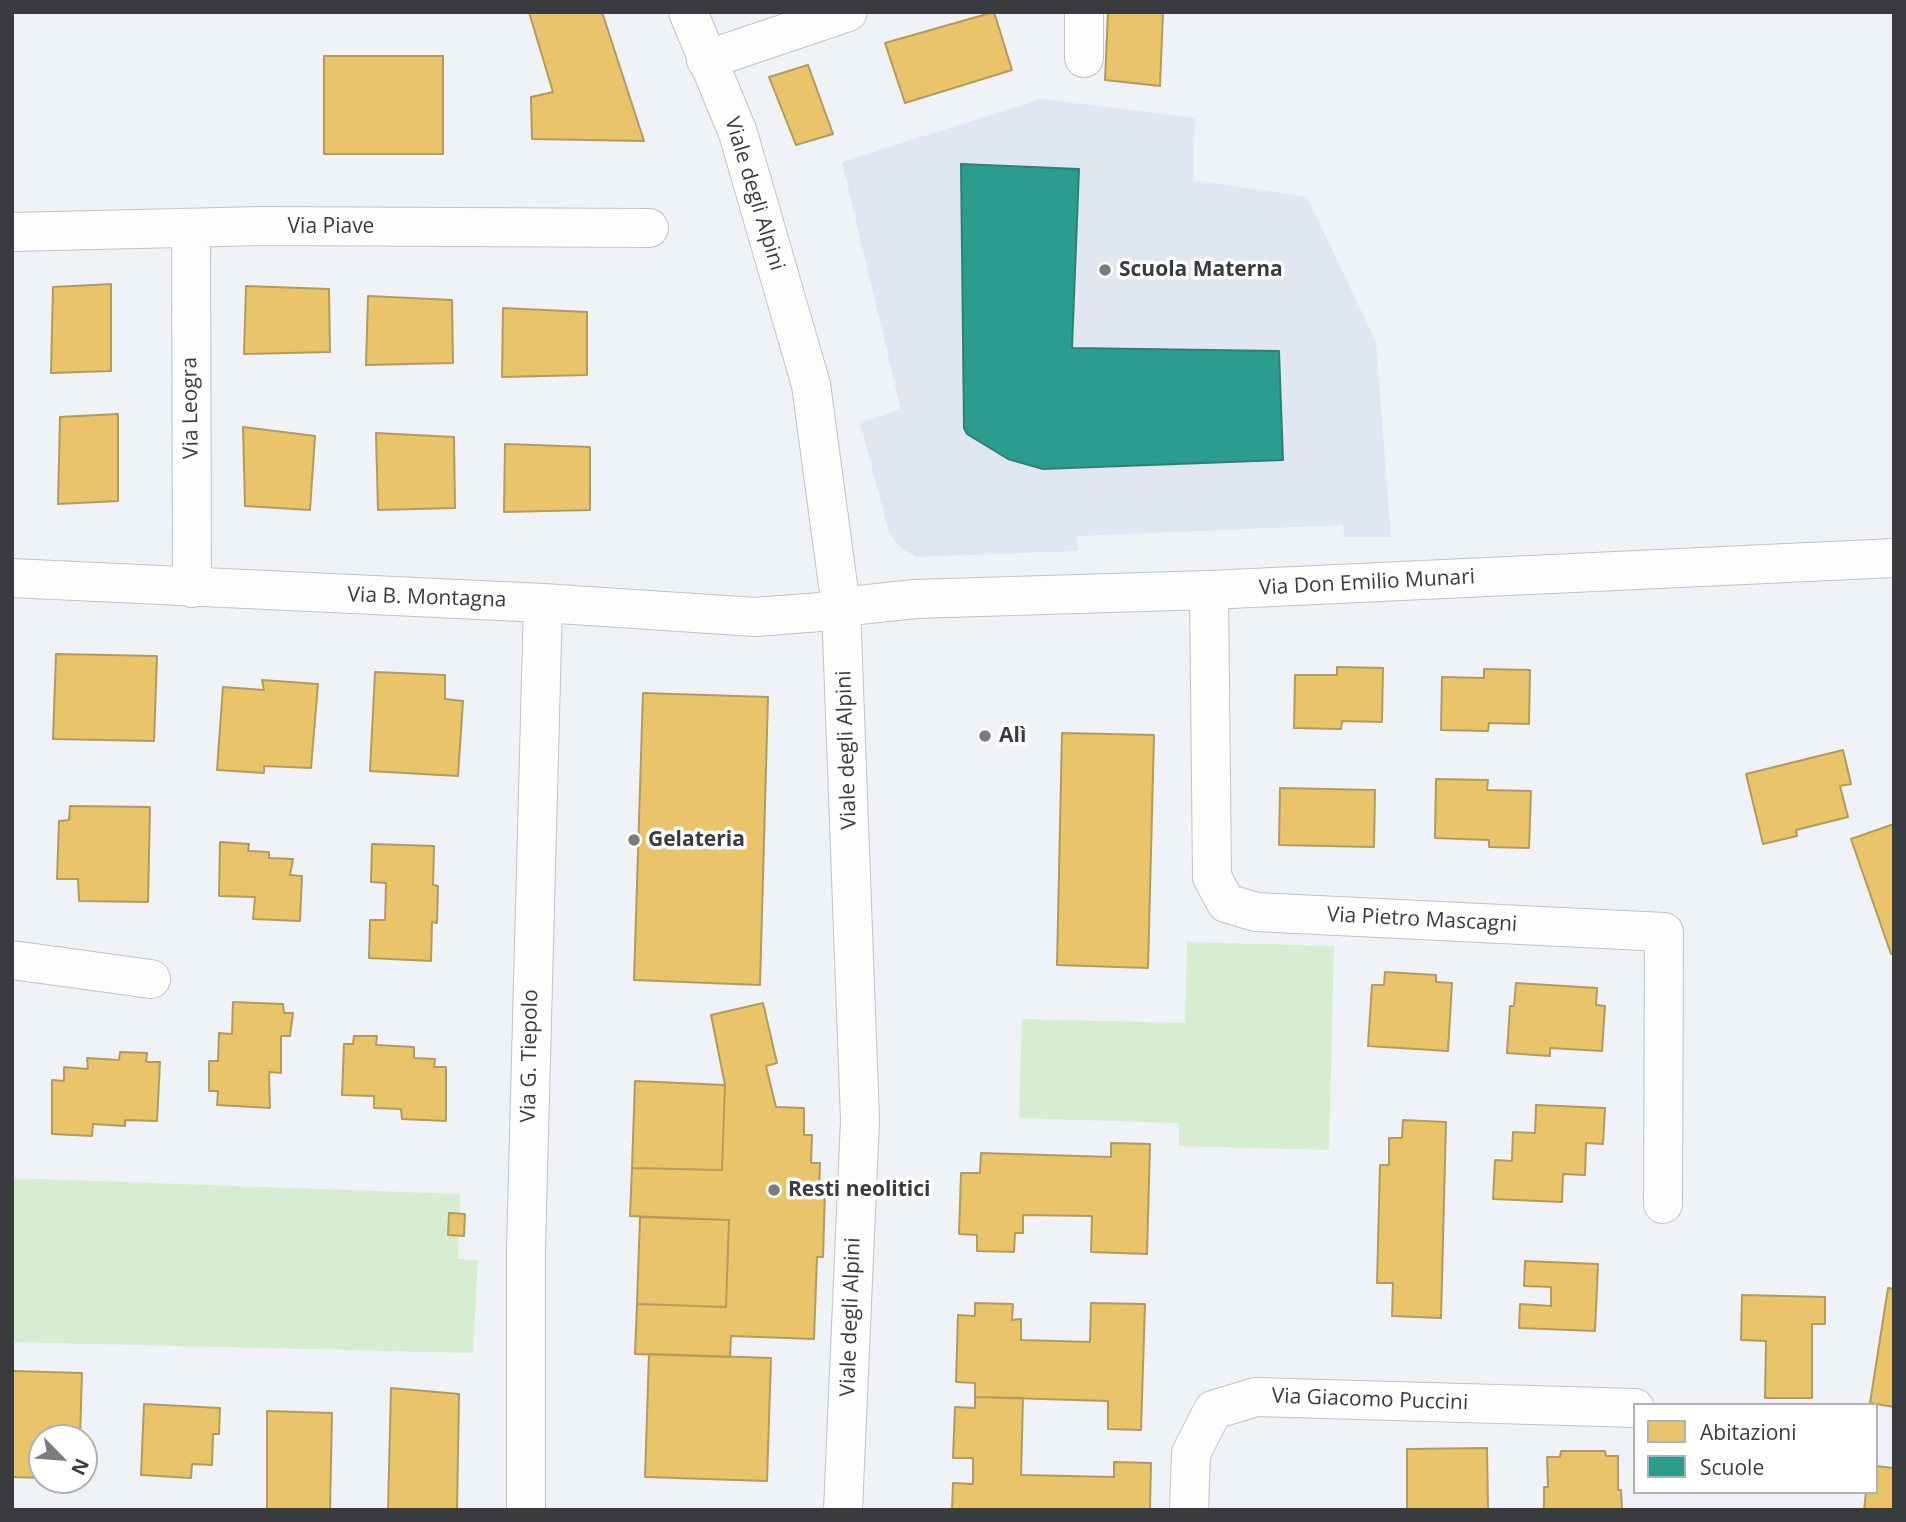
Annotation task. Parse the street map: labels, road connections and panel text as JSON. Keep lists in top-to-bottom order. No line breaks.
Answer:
{"streets":{"street":["Viale degli Alpini","Via Piave","Via Leogra","Via Don Emilio Munari","Via B. Montagna","Via Pietro Mascagni","Via G. Tiepolo","Via Giacomo Puccini"]},"crossings":[["Viale degli Alpini","Via Don Emilio Munari"],["Viale degli Alpini","Via B. Montagna"],["Via Piave","Via Leogra"],["Via Leogra","Via B. Montagna"],["Via Don Emilio Munari","Via B. Montagna"],["Via Don Emilio Munari","Via Pietro Mascagni"],["Via B. Montagna","Via G. Tiepolo"]],"places":["Scuola Materna","Alì","Gelateria","Resti neolitici"],"legend":["Abitazioni","Scuole"],"north":"bottom right"}
